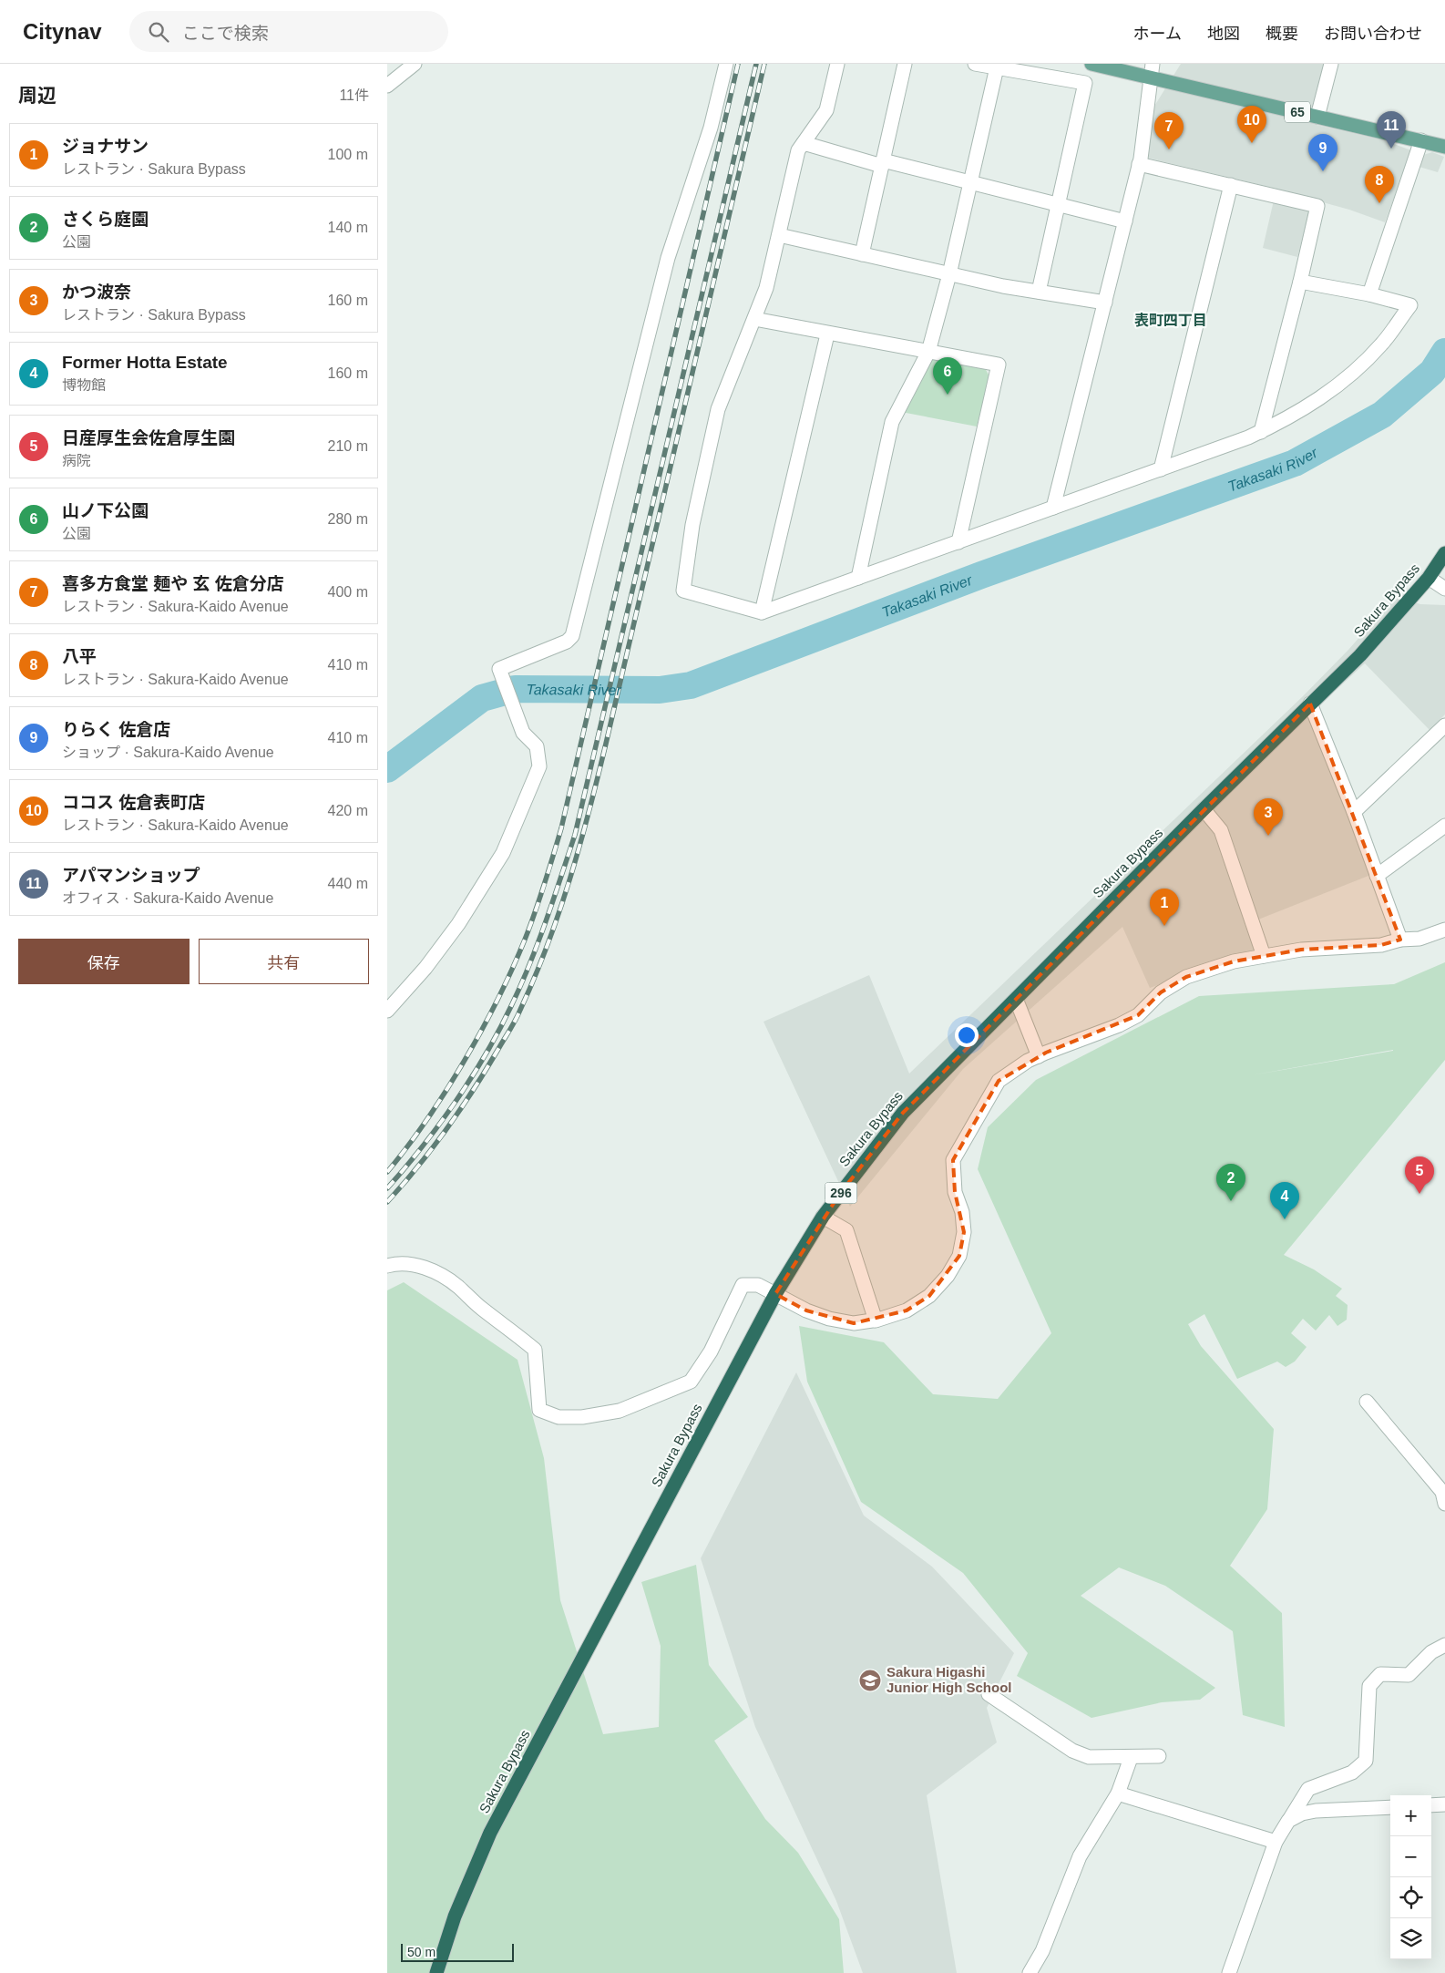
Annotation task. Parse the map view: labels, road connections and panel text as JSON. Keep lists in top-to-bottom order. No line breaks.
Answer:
{"streets":{"highway":["Sakura Bypass","296"],"main road":["65"]},"districts":["表町四丁目"],"water":["Takasaki River"],"places":{"school or university":["Sakura Higashi Junior High School"]},"scale_bar":"50 m","page":{"header":"Citynav","search":"ここで検索","nav":["ホーム","地図","概要","お問い合わせ"],"heading":["周辺","11件"],"pins":["10","11","7","9","8","6","3","1","5","2","4"],"list":[{"mark":"1","name":"ジョナサン","note":"レストラン · Sakura Bypass","value":"100 m"},{"mark":"2","name":"さくら庭園","note":"公園","value":"140 m"},{"mark":"3","name":"かつ波奈","note":"レストラン · Sakura Bypass","value":"160 m"},{"mark":"4","name":"Former Hotta Estate","note":"博物館","value":"160 m"},{"mark":"5","name":"日産厚生会佐倉厚生園","note":"病院","value":"210 m"},{"mark":"6","name":"山ノ下公園","note":"公園","value":"280 m"},{"mark":"7","name":"喜多方食堂 麺や 玄 佐倉分店","note":"レストラン · Sakura-Kaido Avenue","value":"400 m"},{"mark":"8","name":"八平","note":"レストラン · Sakura-Kaido Avenue","value":"410 m"},{"mark":"9","name":"りらく 佐倉店","note":"ショップ · Sakura-Kaido Avenue","value":"410 m"},{"mark":"10","name":"ココス 佐倉表町店","note":"レストラン · Sakura-Kaido Avenue","value":"420 m"},{"mark":"11","name":"アパマンショップ","note":"オフィス · Sakura-Kaido Avenue","value":"440 m"}],"buttons":["保存","共有"],"map_buttons":["+","−"],"scale":"50 m"}}
